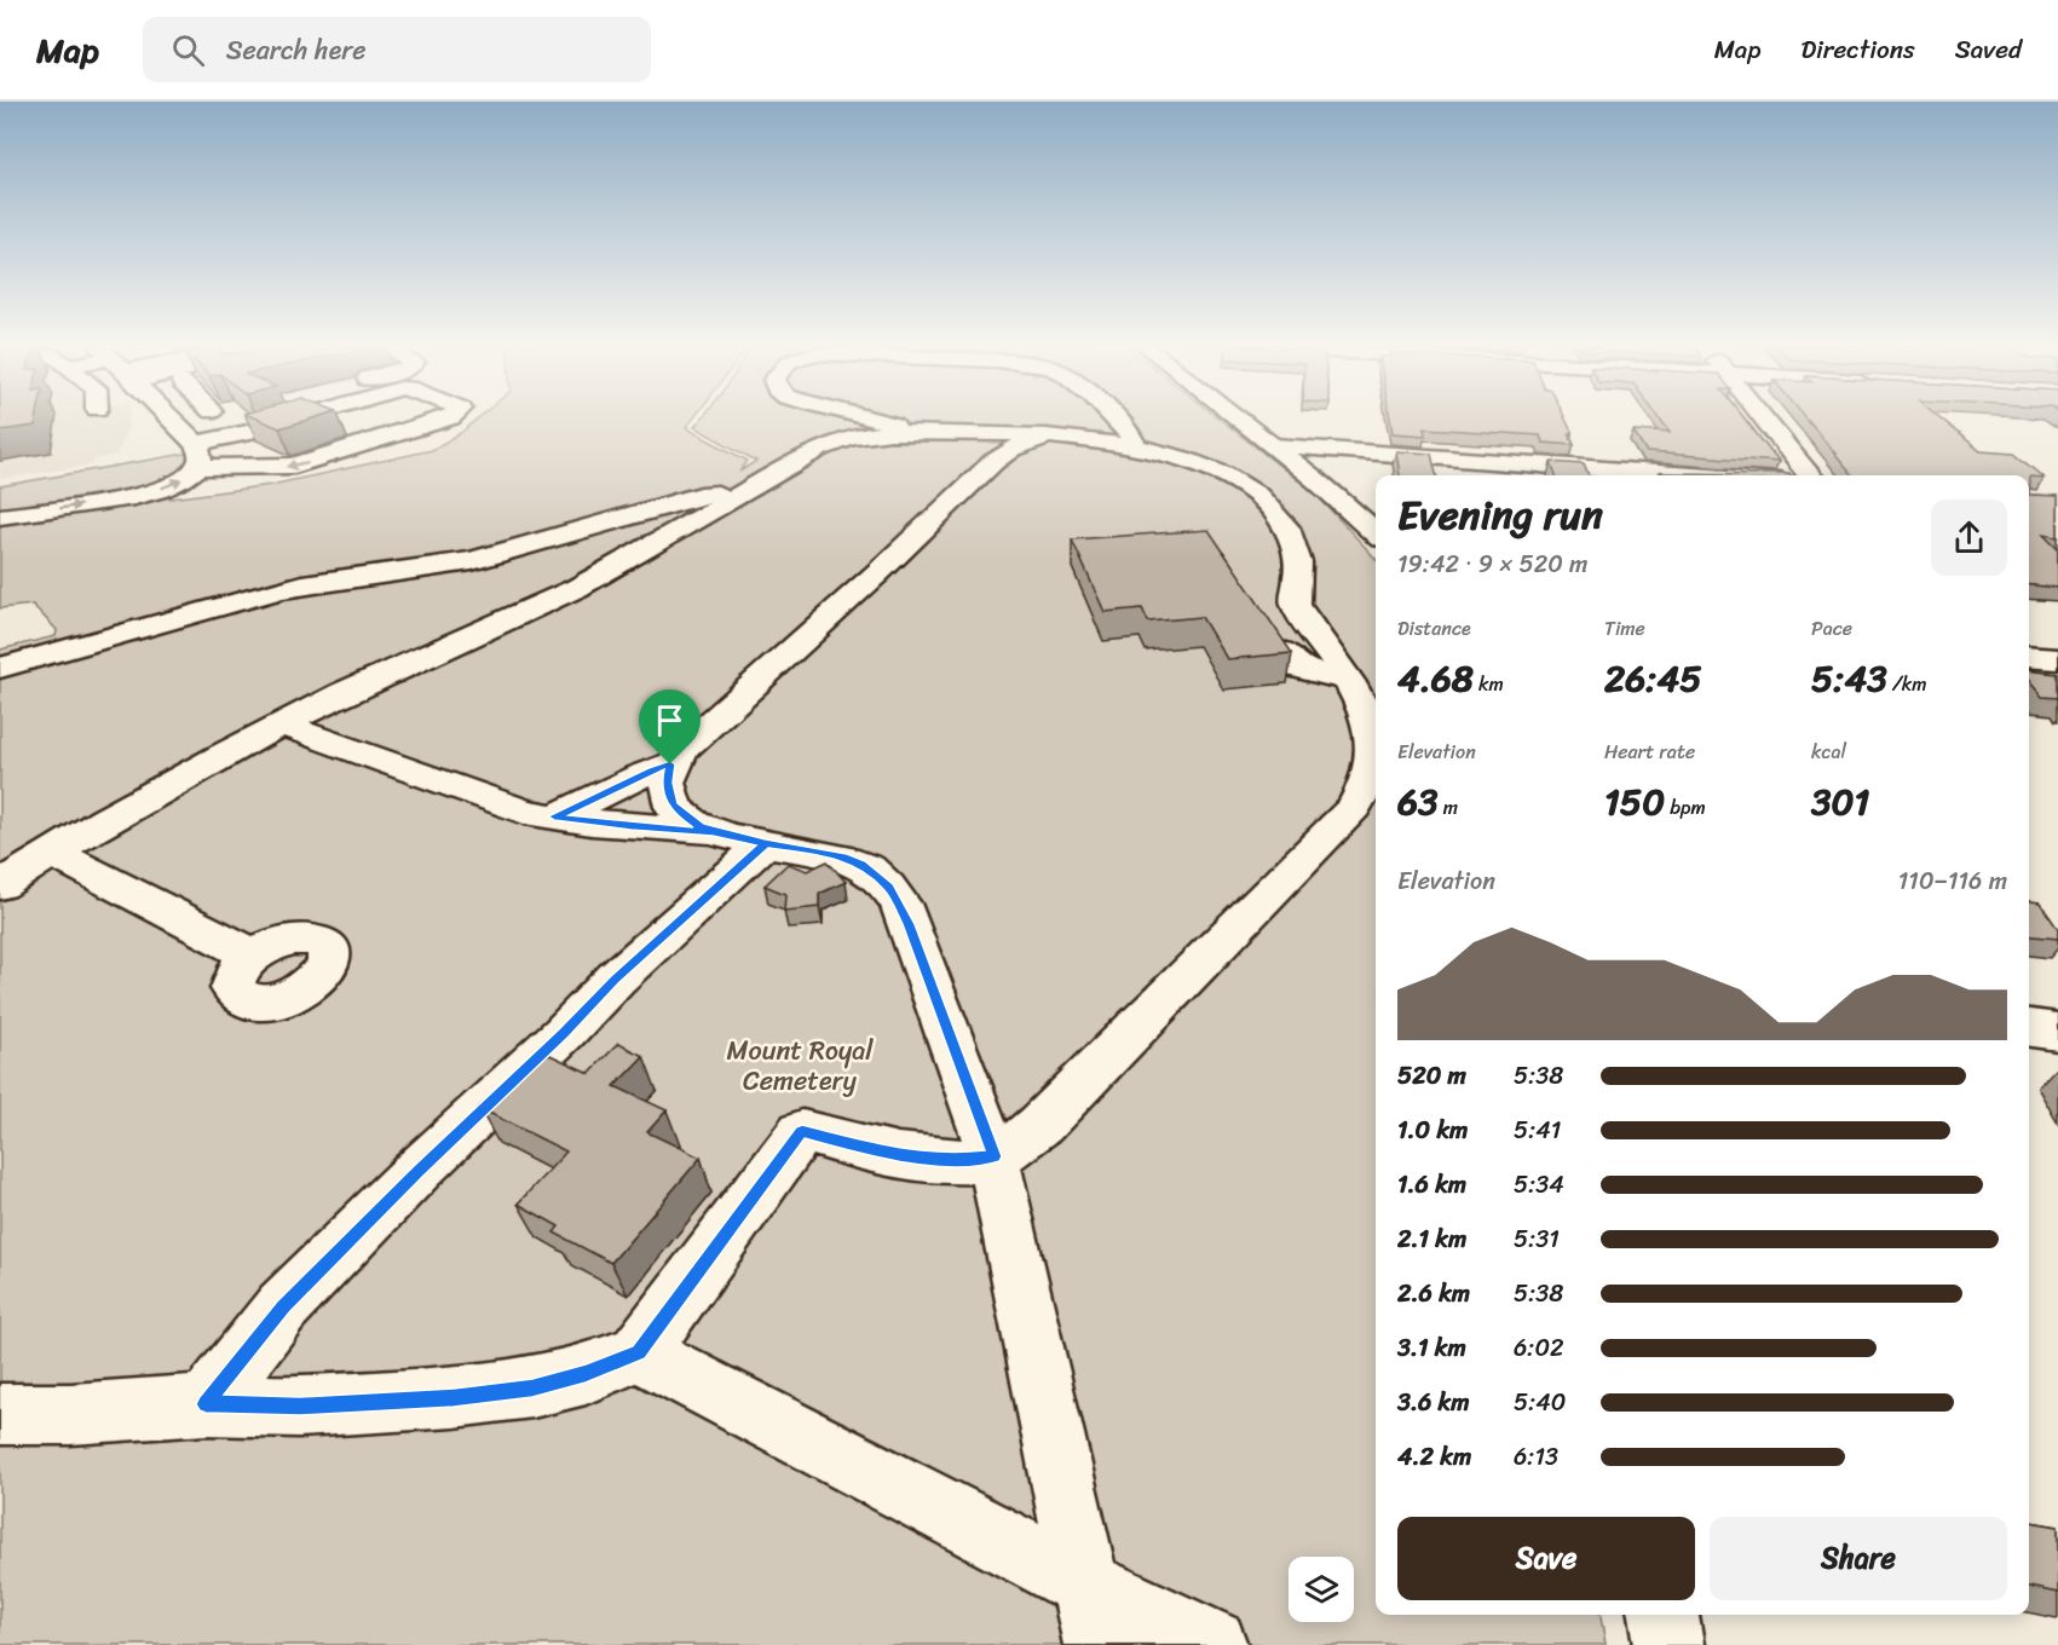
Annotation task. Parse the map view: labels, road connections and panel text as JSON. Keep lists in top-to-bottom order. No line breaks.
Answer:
{"parks":["Mount Royal Cemetery"],"page":{"header":"Map","search":"Search here","nav":["Map","Directions","Saved"],"heading":["Evening run","19:42 · 9 × 520 m"],"stats":[["Distance","4.68 km"],["Time","26:45"],["Pace","5:43 /km"],["Elevation","63 m"],["Heart rate","150 bpm"],["kcal","301"]],"chart":["Elevation","110–116 m"],"list":[{"name":"520 m","note":"5:38"},{"name":"1.0 km","note":"5:41"},{"name":"1.6 km","note":"5:34"},{"name":"2.1 km","note":"5:31"},{"name":"2.6 km","note":"5:38"},{"name":"3.1 km","note":"6:02"},{"name":"3.6 km","note":"5:40"},{"name":"4.2 km","note":"6:13"}],"buttons":["Save","Share"]}}
